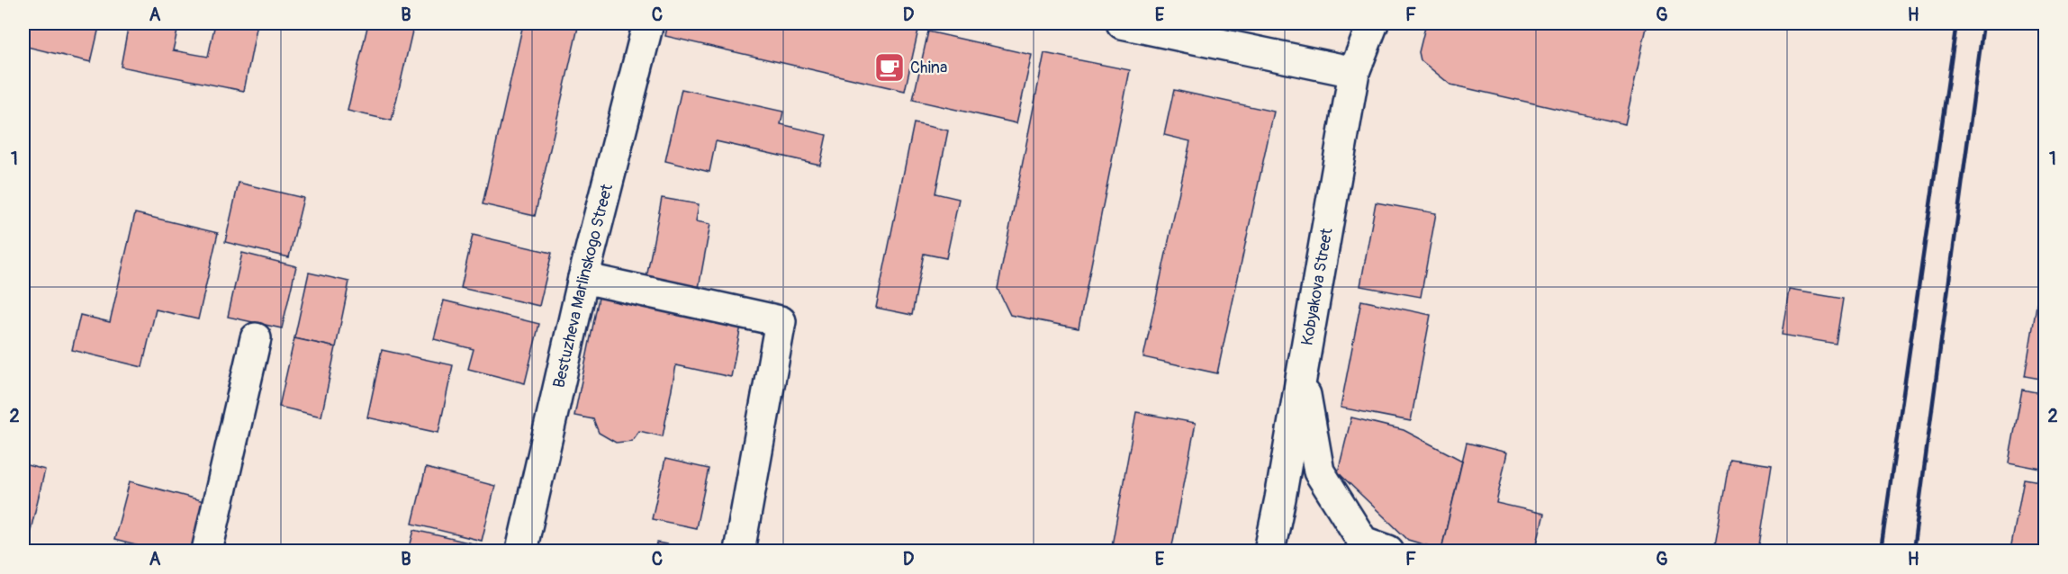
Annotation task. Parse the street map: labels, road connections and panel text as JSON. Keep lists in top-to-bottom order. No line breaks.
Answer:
{"streets":{"street":["Bestuzheva Marlinskogo Street","Kobyakova Street"]},"places":{"cafe":["China"]},"grid":{"columns":["A","B","C","D","E","F","G","H"],"rows":["1","2"]}}
